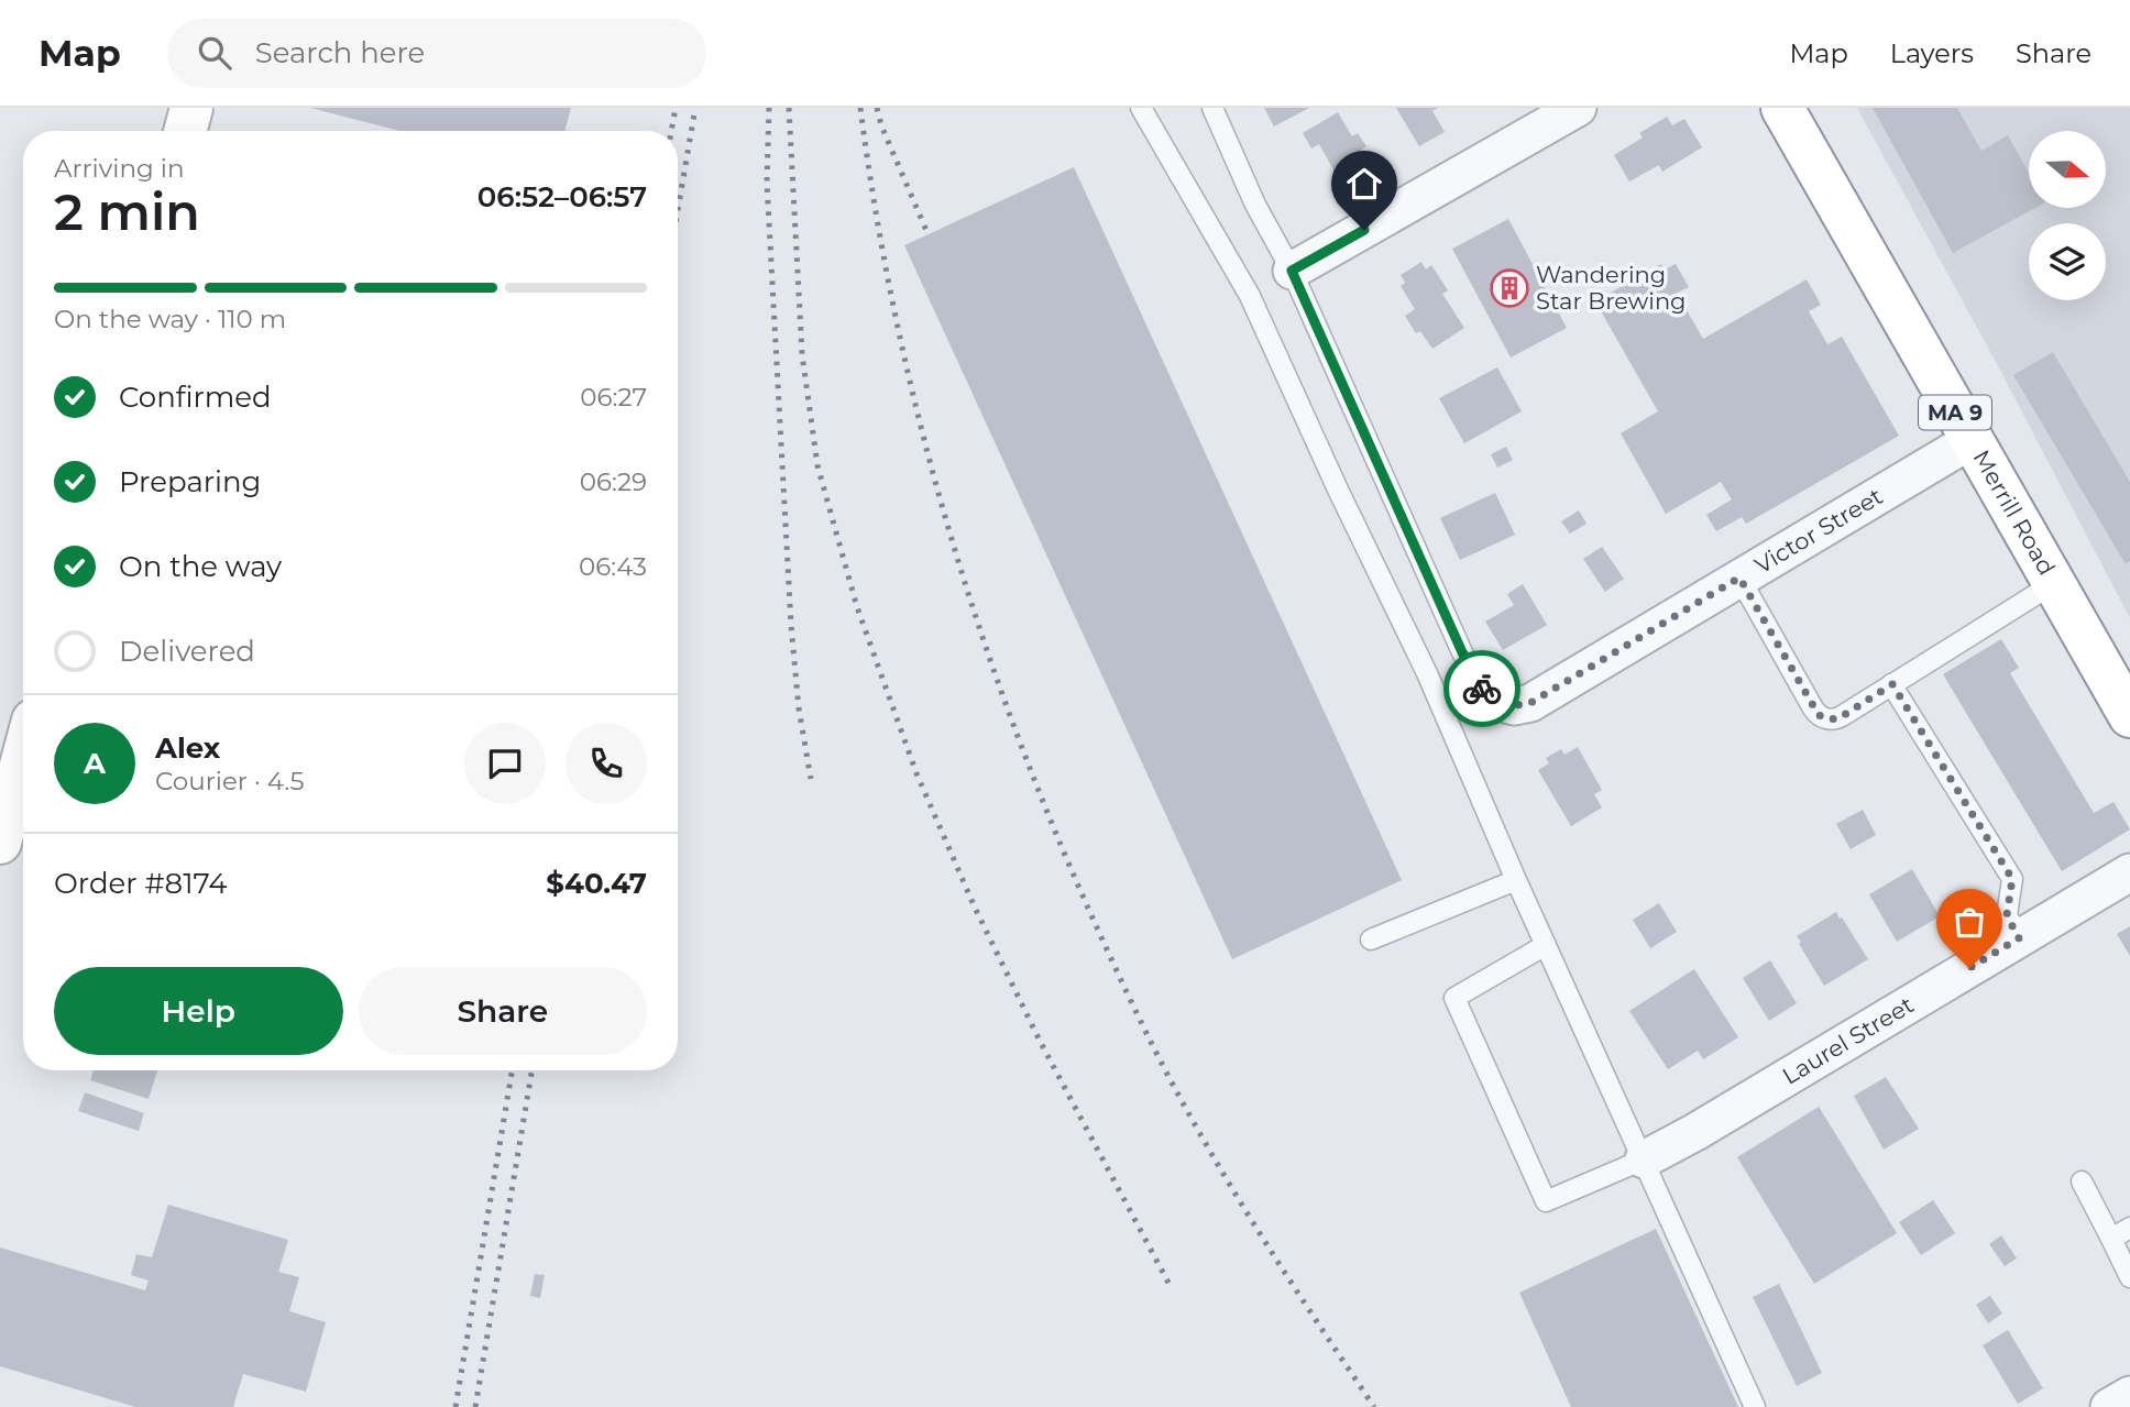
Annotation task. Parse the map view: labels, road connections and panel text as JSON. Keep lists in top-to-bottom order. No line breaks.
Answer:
{"streets":{"main road":["MA 9","Merrill Road"],"street":["Victor Street","Laurel Street"]},"crossings":[["Merrill Road","Victor Street"]],"places":{"building":["Wandering Star Brewing"]},"north":"right","page":{"header":"Map","search":"Search here","nav":["Map","Layers","Share"],"heading":["2 min","Arriving in","06:52–06:57"],"panel":["Alex","Courier · 4.5","Order #8174","$40.47"],"bar":"On the way · 110 m","list":[["Confirmed","06:27"],["Preparing","06:29"],["On the way","06:43"],"Delivered"],"round":"A","buttons":["Help","Share"]}}
